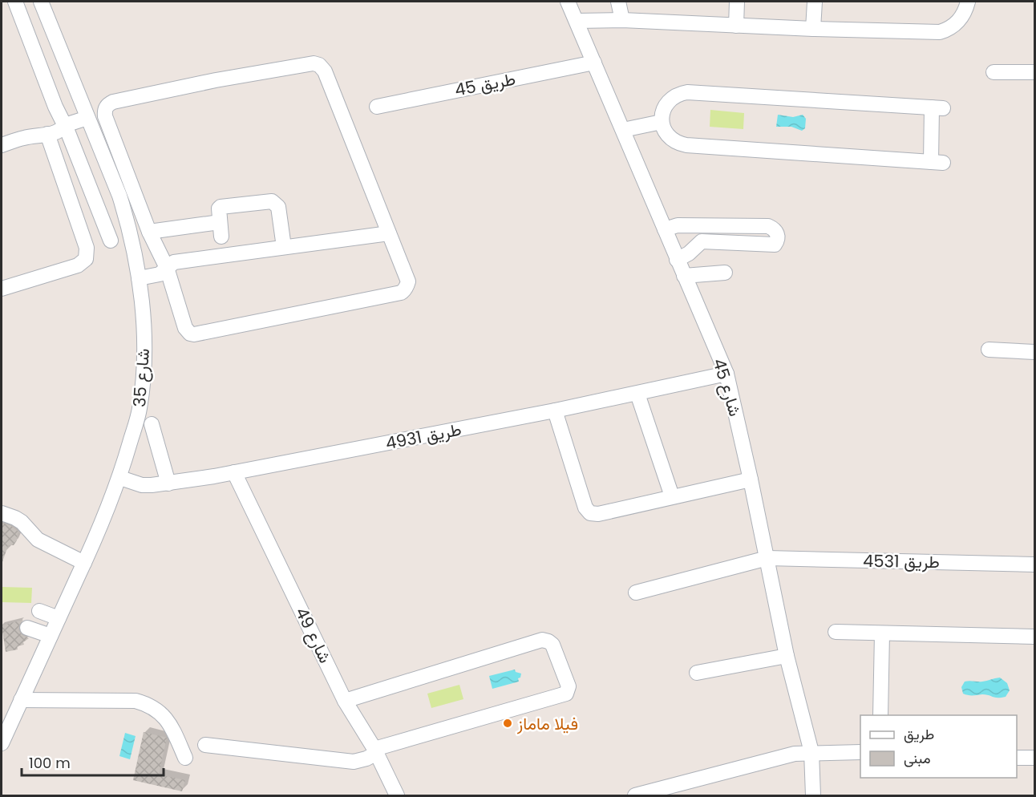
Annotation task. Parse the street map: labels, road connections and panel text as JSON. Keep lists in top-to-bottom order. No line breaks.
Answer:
{"streets":{"street":["طريق 45","شارع 35","شارع 45","طريق 4931","طريق 4531","شارع 49"]},"crossings":[["طريق 45","شارع 45"],["شارع 35","طريق 4931"],["شارع 45","طريق 4931"],["شارع 45","طريق 4531"],["طريق 4931","شارع 49"]],"places":["فيلا ماماز"],"legend":["طريق","مبنى"],"scale_bar":"100 m"}
